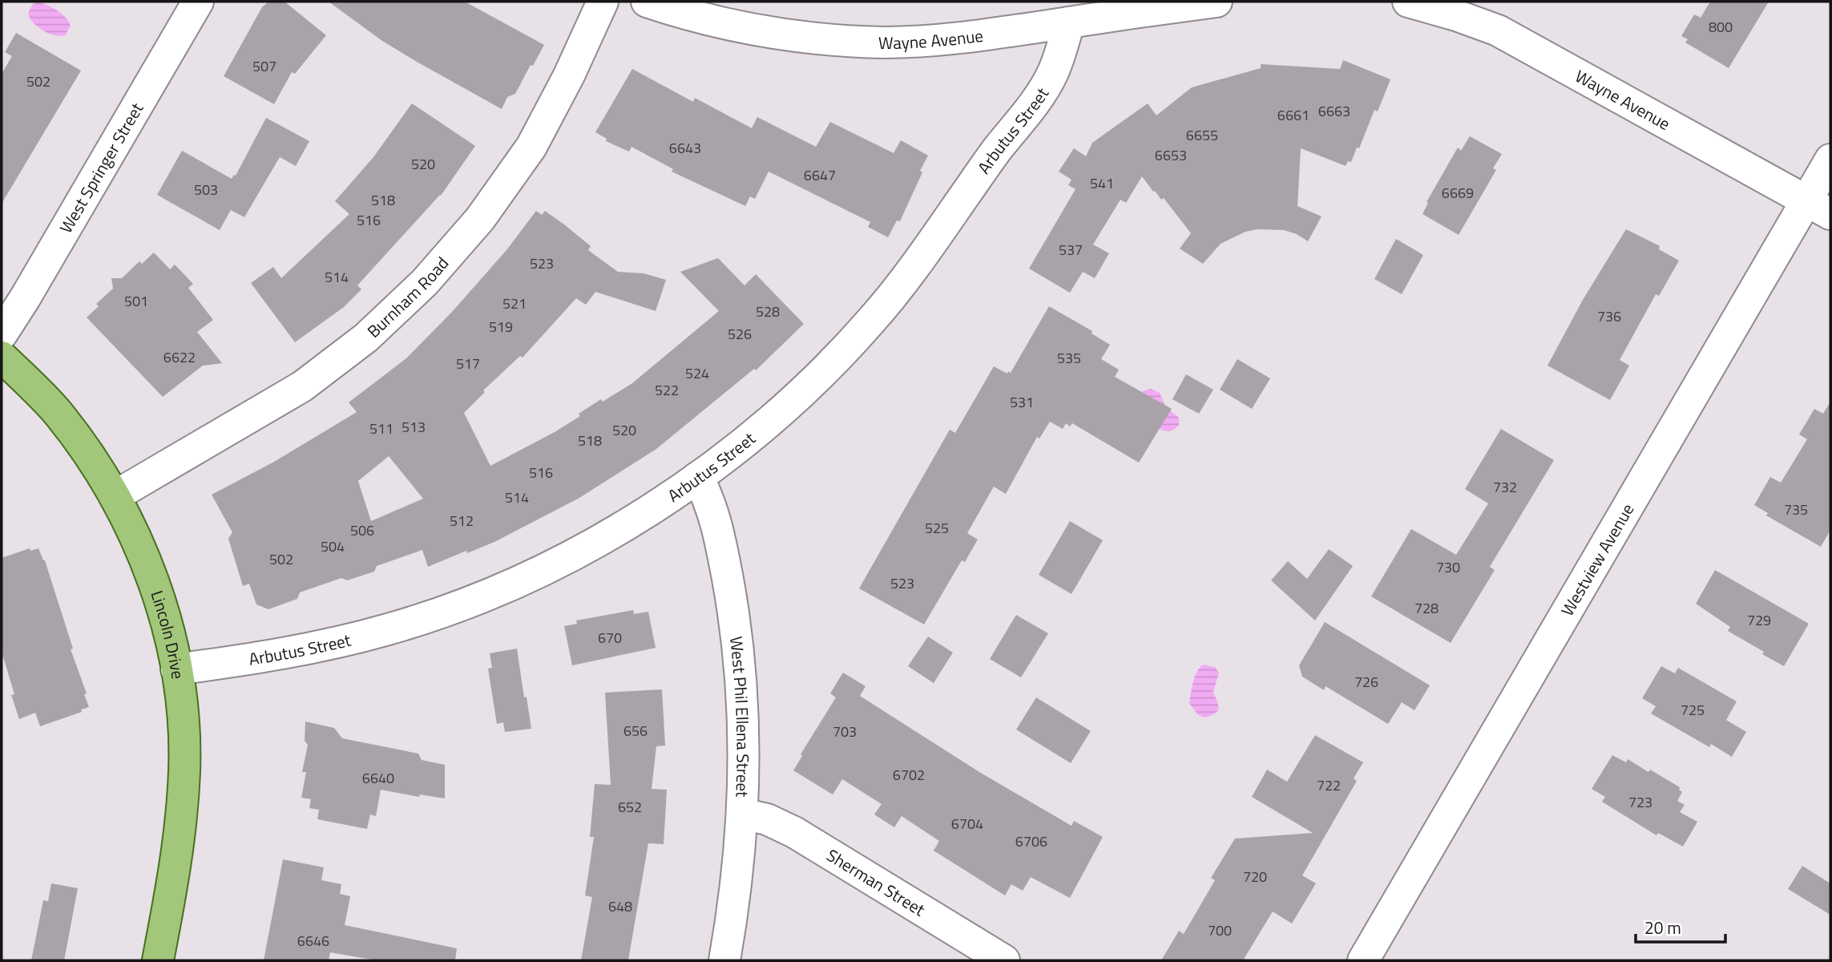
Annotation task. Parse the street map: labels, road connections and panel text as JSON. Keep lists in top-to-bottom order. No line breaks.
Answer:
{"streets":{"main road":["Lincoln Drive"],"street":["Wayne Avenue","Arbutus Street","West Springer Street","Burnham Road","Westview Avenue","West Phil Ellena Street","Sherman Street"]},"crossings":[["Wayne Avenue","Arbutus Street"],["Wayne Avenue","Westview Avenue"],["Arbutus Street","Lincoln Drive"],["Arbutus Street","West Phil Ellena Street"],["Burnham Road","Lincoln Drive"],["West Phil Ellena Street","Sherman Street"]],"house_numbers":["800","507","502","6663","6661","6655","6643","6653","520","6647","541","503","6669","518","516","537","523","514","501","521","528","736","519","526","6622","535","517","524","522","531","513","511","520","518","516","732","514","735","512","525","506","504","502","730","523","728","729","670","726","725","656","703","6702","6640","722","723","652","6704","6706","720","648","700","6646"],"scale_bar":"20 m"}
